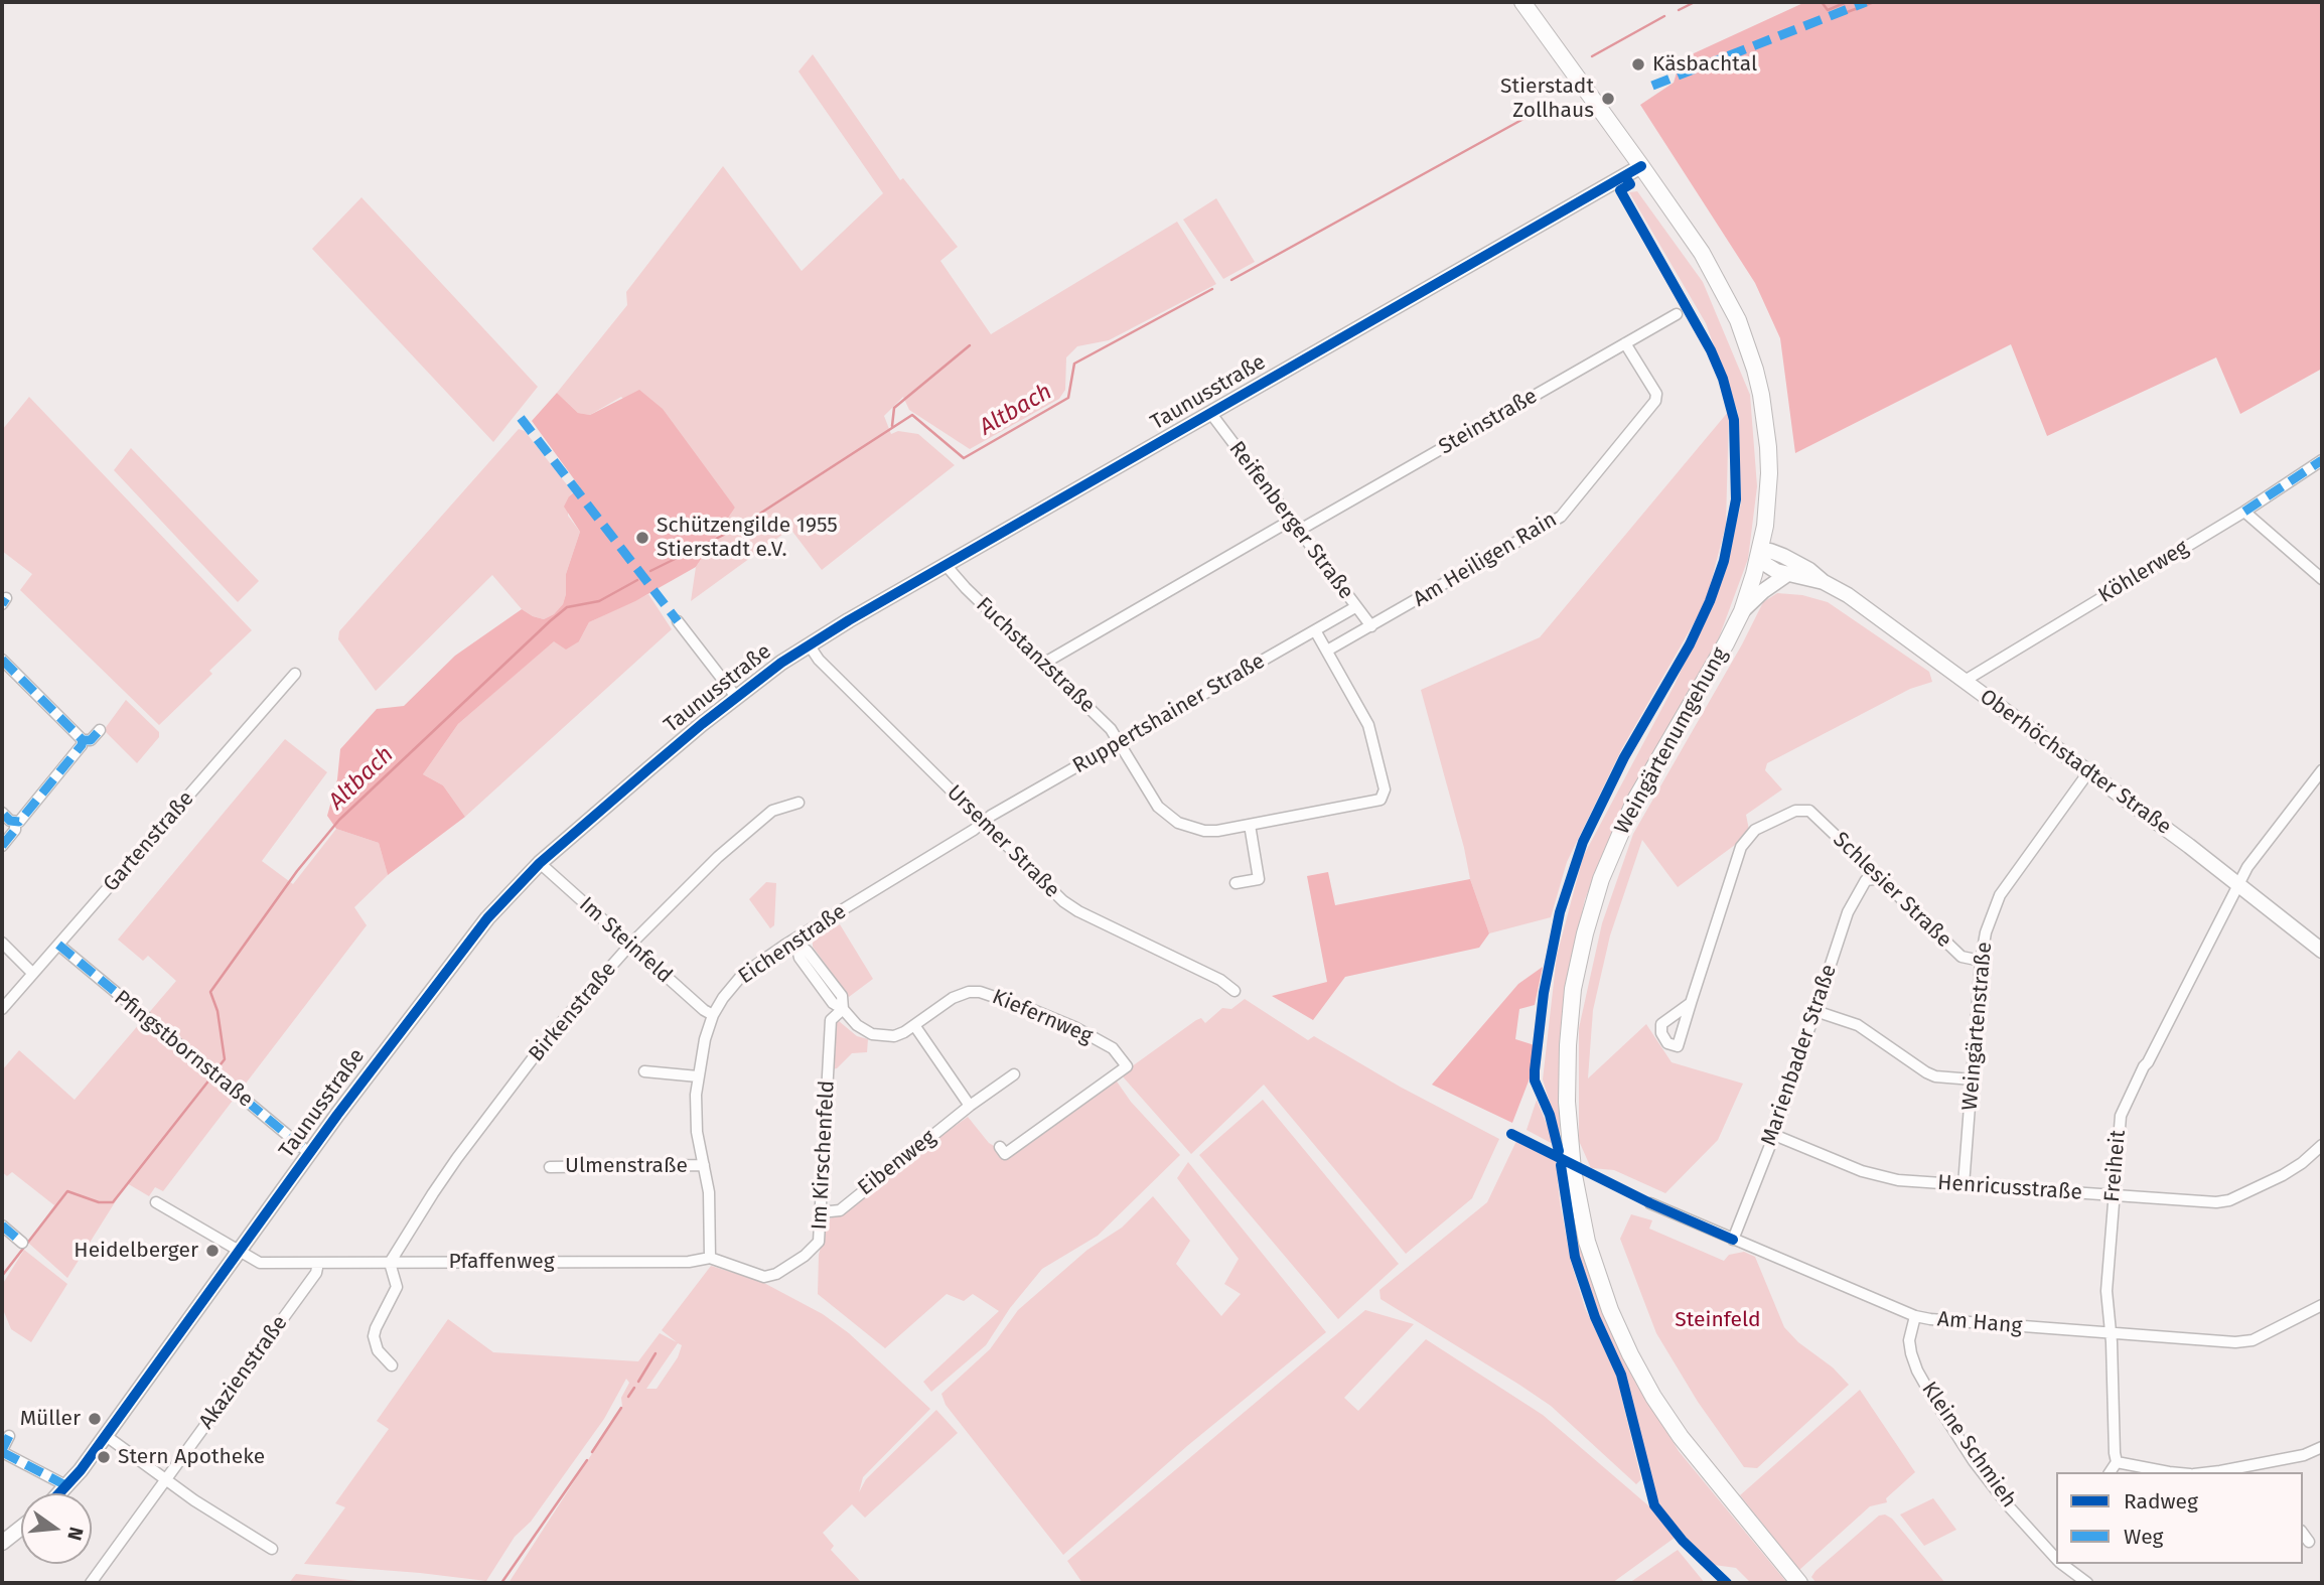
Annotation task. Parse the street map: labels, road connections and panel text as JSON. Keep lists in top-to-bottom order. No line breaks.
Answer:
{"streets":{"main road":["Weingärtenumgehung"],"street":["Taunusstraße","Steinstraße","Reifenberger Straße","Am Heiligen Rain","Köhlerweg","Fuchstanzstraße","Ruppertshainer Straße","Oberhöchstadter Straße","Gartenstraße","Ursemer Straße","Schlesier Straße","Im Steinfeld","Eichenstraße","Birkenstraße","Kiefernweg","Weingärtenstraße","Pfingstbornstraße","Marienbader Straße","Im Kirschenfeld","Eibenweg","Ulmenstraße","Freiheit","Henricusstraße","Pfaffenweg","Am Hang","Akazienstraße","Kleine Schmieh"]},"crossings":[["Taunusstraße","Reifenberger Straße"],["Taunusstraße","Fuchstanzstraße"],["Taunusstraße","Ursemer Straße"],["Taunusstraße","Im Steinfeld"],["Taunusstraße","Pfingstbornstraße"],["Taunusstraße","Pfaffenweg"],["Steinstraße","Reifenberger Straße"],["Steinstraße","Am Heiligen Rain"],["Reifenberger Straße","Am Heiligen Rain"],["Reifenberger Straße","Ruppertshainer Straße"],["Köhlerweg","Oberhöchstadter Straße"],["Fuchstanzstraße","Ruppertshainer Straße"],["Ruppertshainer Straße","Ursemer Straße"],["Ruppertshainer Straße","Eichenstraße"],["Weingärtenumgehung","Oberhöchstadter Straße"],["Oberhöchstadter Straße","Weingärtenstraße"],["Oberhöchstadter Straße","Freiheit"],["Gartenstraße","Pfingstbornstraße"],["Ursemer Straße","Eichenstraße"],["Schlesier Straße","Weingärtenstraße"],["Schlesier Straße","Marienbader Straße"],["Im Steinfeld","Eichenstraße"],["Im Steinfeld","Birkenstraße"],["Eichenstraße","Kiefernweg"],["Eichenstraße","Ulmenstraße"],["Eichenstraße","Pfaffenweg"],["Birkenstraße","Pfaffenweg"],["Kiefernweg","Im Kirschenfeld"],["Weingärtenstraße","Henricusstraße"],["Marienbader Straße","Henricusstraße"],["Marienbader Straße","Am Hang"],["Im Kirschenfeld","Eibenweg"],["Im Kirschenfeld","Pfaffenweg"],["Freiheit","Henricusstraße"],["Freiheit","Am Hang"],["Pfaffenweg","Akazienstraße"],["Am Hang","Kleine Schmieh"]],"water":["Altbach"],"parks":["Steinfeld"],"places":["Käsbachtal","Stierstadt Zollhaus","Schützengilde 1955 Stierstadt e.V.","Heidelberger","Müller","Stern Apotheke"],"legend":["Radweg","Weg"],"north":"right"}
